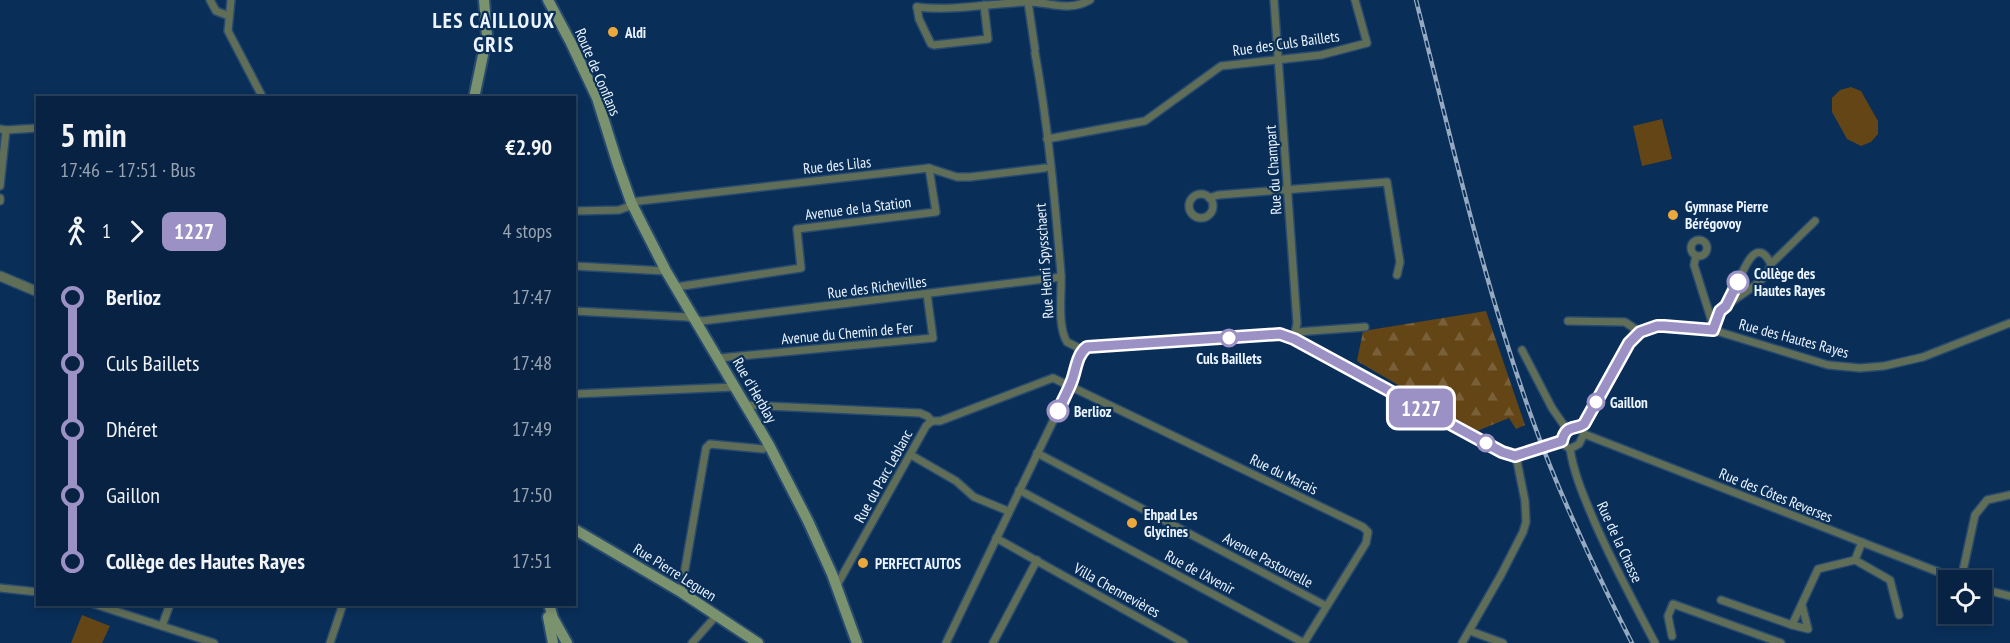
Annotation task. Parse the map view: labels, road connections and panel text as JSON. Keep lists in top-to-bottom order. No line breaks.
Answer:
{"streets":{"main road":["Route de Conflans","Rue d'Herblay","Rue Pierre Leguen"],"street":["Rue des Culs Baillets","Rue des Lilas","Rue du Champart","Avenue de la Station","Rue Henri Spysschaert","Rue des Richevilles","Avenue du Chemin de Fer","Rue des Hautes Rayes","Rue du Marais","Rue du Parc Leblanc","Rue des Côtes Reverses","Rue de la Chasse","Avenue Pastourelle","Rue de l'Avenir","Villa Chennevières"]},"crossings":[["Rue des Culs Baillets","Rue du Champart"],["Rue des Culs Baillets","Rue Henri Spysschaert"],["Route de Conflans","Rue d'Herblay"],["Rue des Lilas","Avenue de la Station"],["Rue des Lilas","Rue d'Herblay"],["Avenue de la Station","Rue d'Herblay"],["Rue Henri Spysschaert","Rue des Richevilles"],["Rue des Richevilles","Avenue du Chemin de Fer"],["Rue des Richevilles","Rue d'Herblay"],["Avenue du Chemin de Fer","Rue d'Herblay"],["Rue d'Herblay","Rue du Parc Leblanc"],["Rue du Marais","Avenue Pastourelle"],["Rue du Marais","Rue de l'Avenir"],["Rue des Côtes Reverses","Rue de la Chasse"]],"districts":["LES CAILLOUX GRIS"],"places":["Aldi","Gymnase Pierre Bérégovoy","Collège des Hautes Rayes","Culs Baillets","Gaillon","Berlioz","Ehpad Les Glycines","PERFECT AUTOS"],"lines":["bus line 1227"],"page":{"on_map":"1227","heading":["5 min","17:46 – 17:51 · Bus","€2.90"],"legs":["1","1227","4 stops"],"list":[{"name":"Berlioz","value":"17:47"},{"name":"Culs Baillets","value":"17:48"},{"name":"Dhéret","value":"17:49"},{"name":"Gaillon","value":"17:50"},{"name":"Collège des Hautes Rayes","value":"17:51"}]}}
